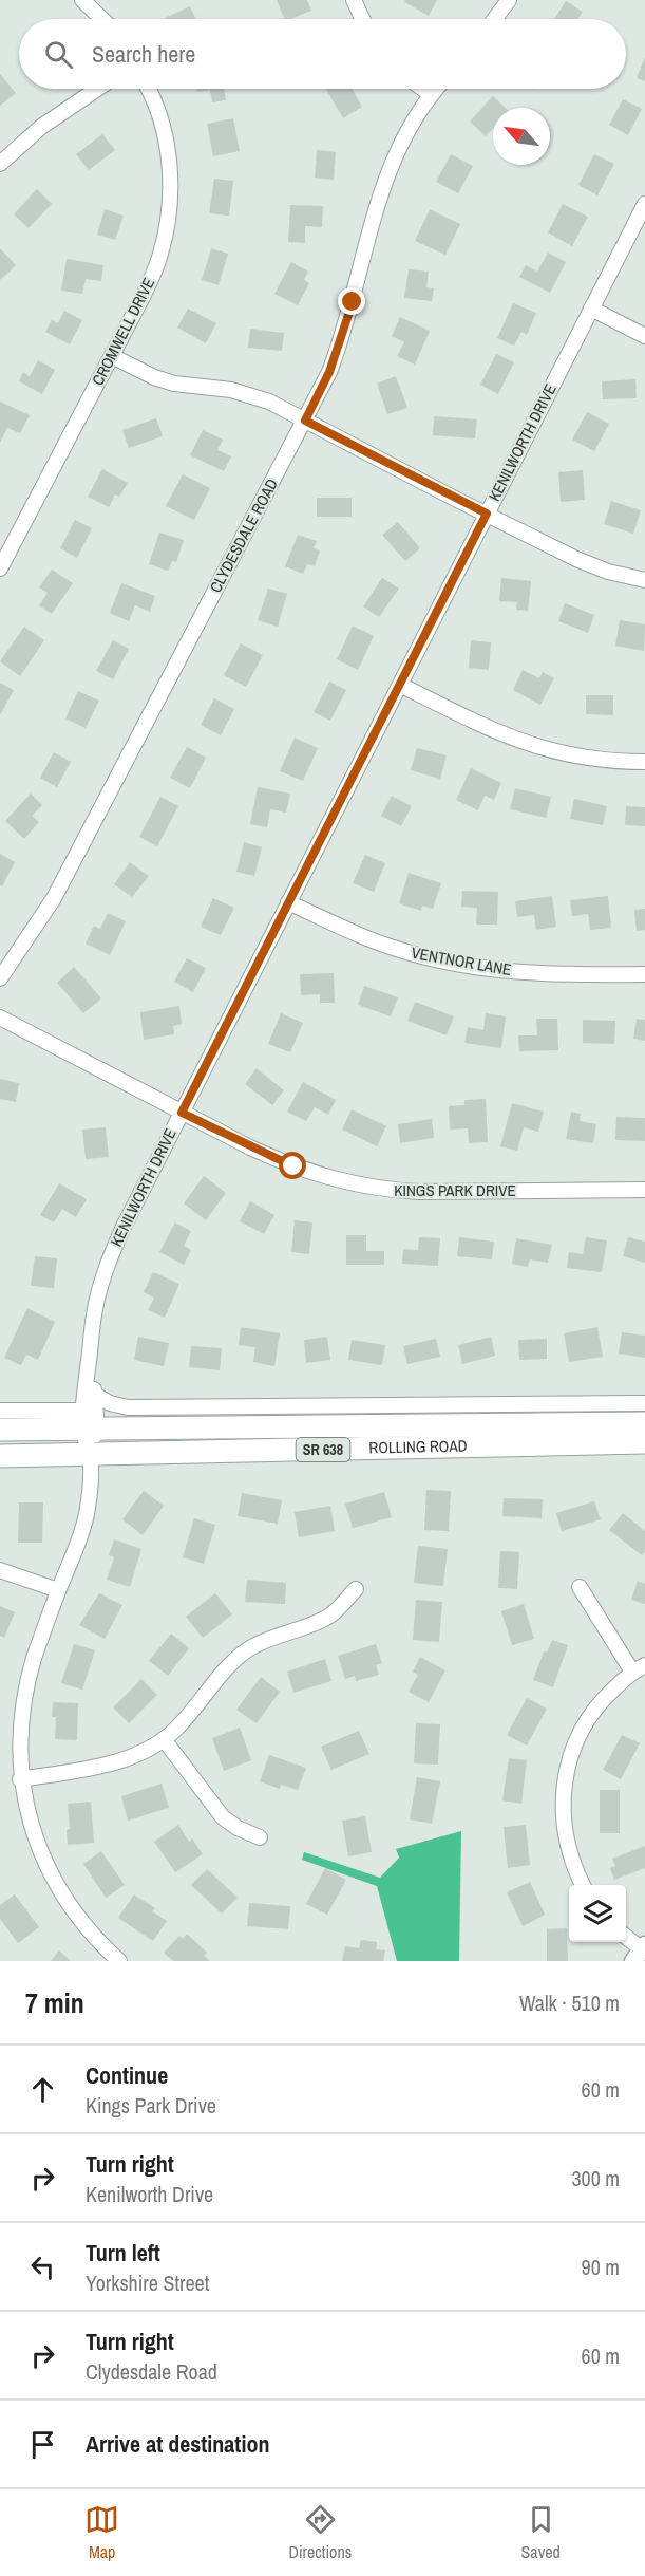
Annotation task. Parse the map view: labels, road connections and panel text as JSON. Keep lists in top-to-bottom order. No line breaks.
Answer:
{"streets":{"main road":["ROLLING ROAD","SR 638"],"street":["CROMWELL DRIVE","KENILWORTH DRIVE","CLYDESDALE ROAD","VENTNOR LANE","KINGS PARK DRIVE"]},"crossings":[["KENILWORTH DRIVE","VENTNOR LANE"],["KENILWORTH DRIVE","KINGS PARK DRIVE"],["KENILWORTH DRIVE","ROLLING ROAD"]],"north":"top left","page":{"search":"Search here","heading":["7 min","Walk · 510 m"],"list":[["Continue","Kings Park Drive","60 m"],["Turn right","Kenilworth Drive","300 m"],["Turn left","Yorkshire Street","90 m"],["Turn right","Clydesdale Road","60 m"],"Arrive at destination"],"nav":["Map","Directions","Saved"]}}
